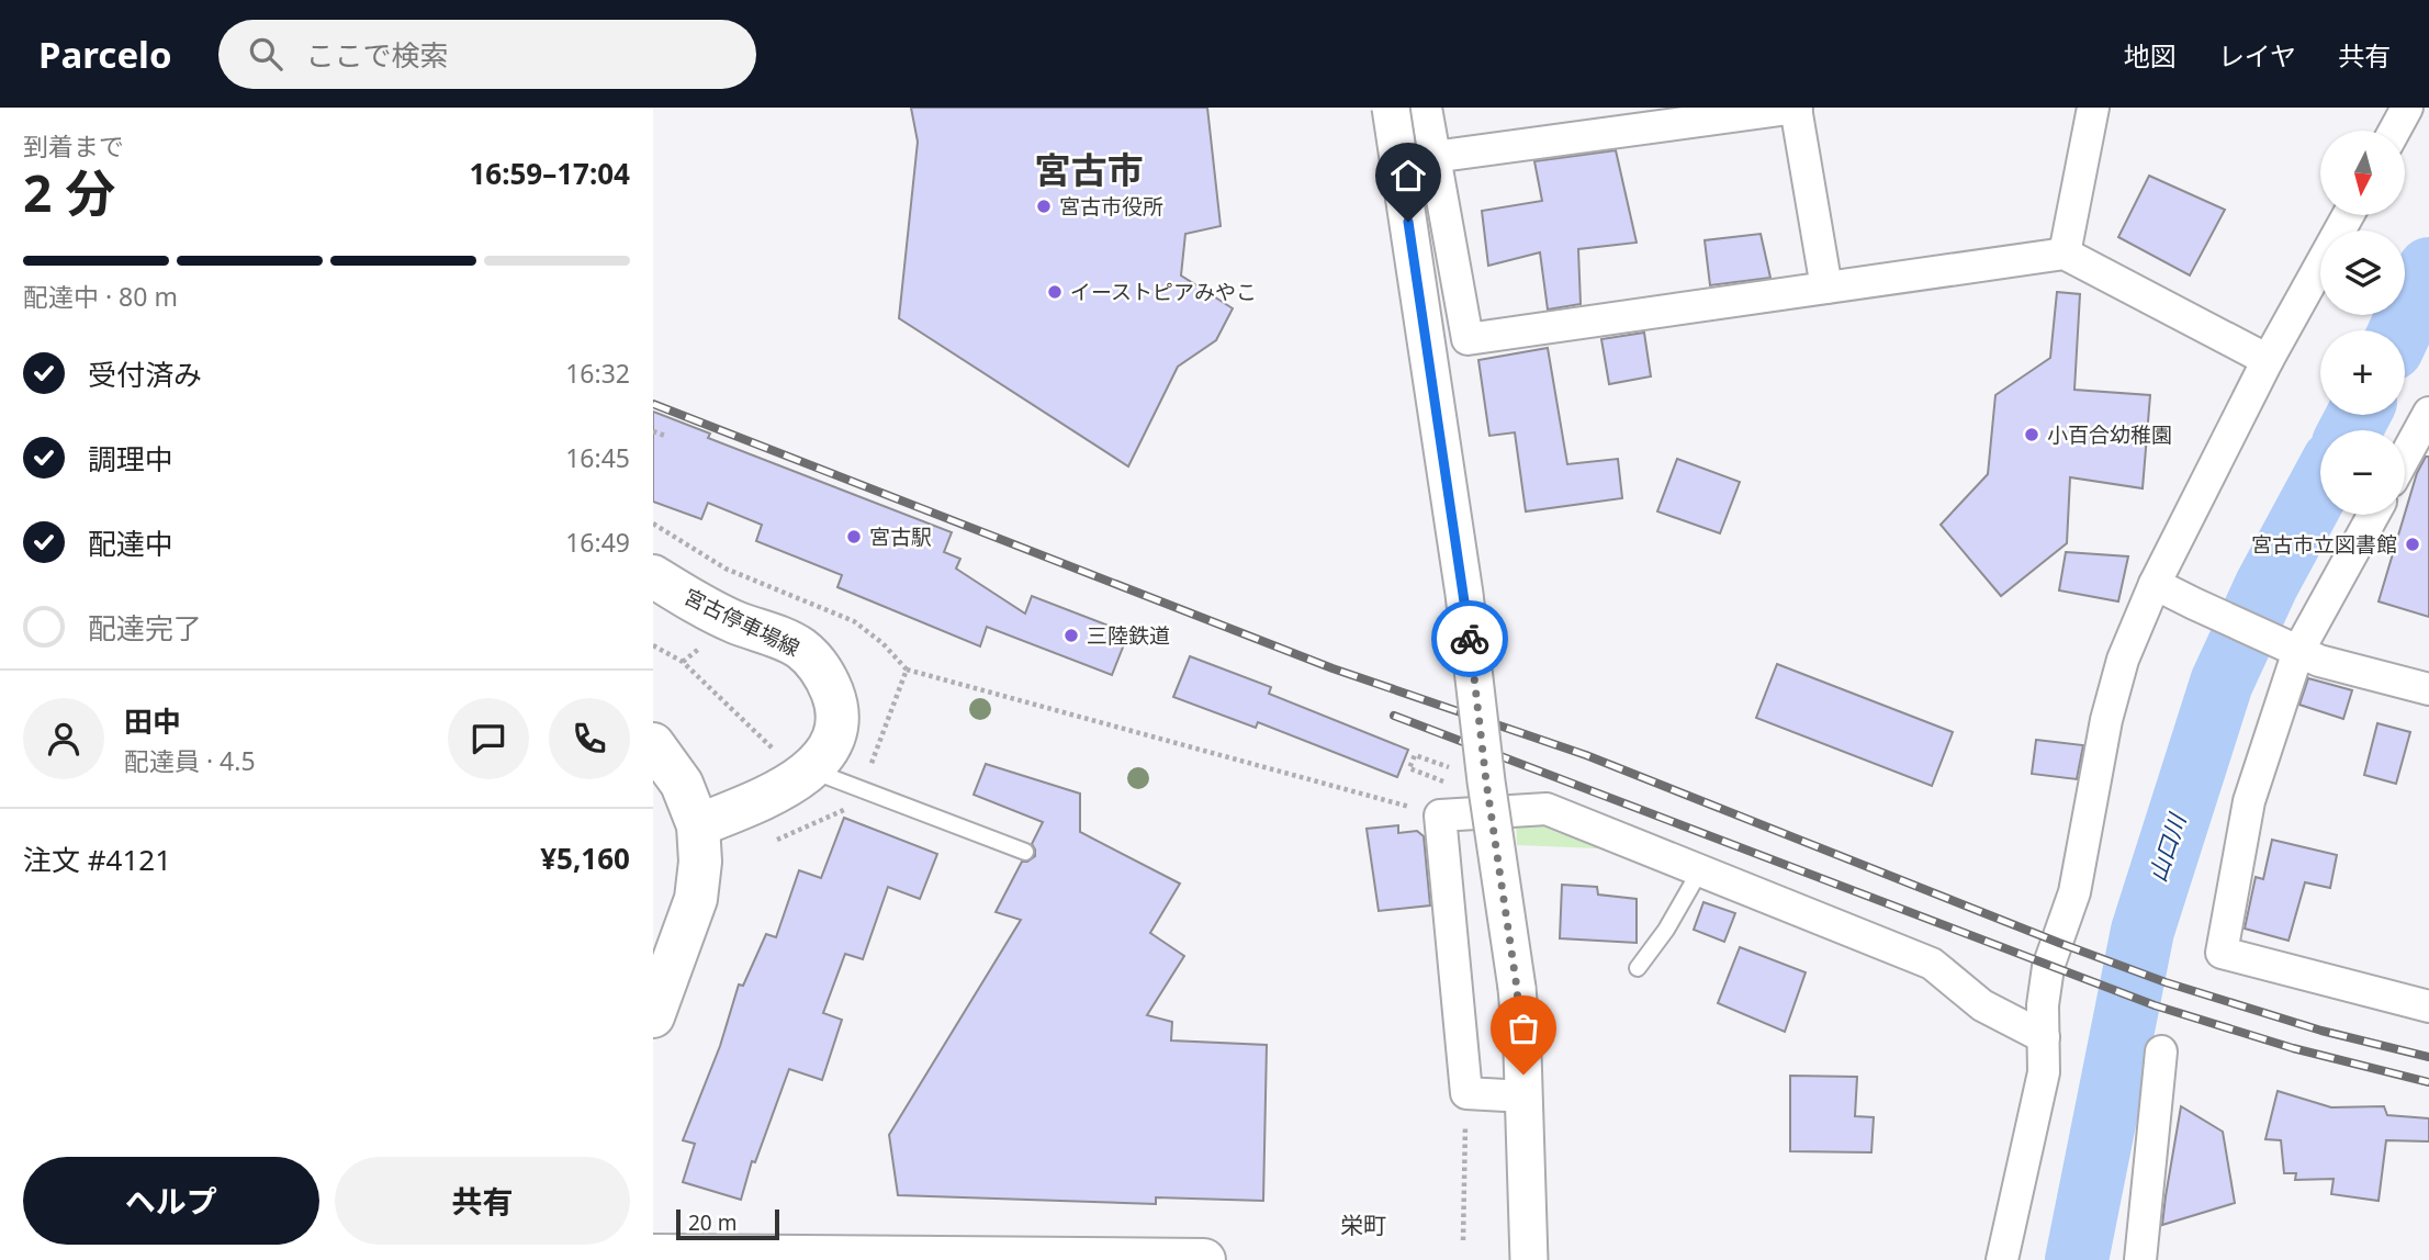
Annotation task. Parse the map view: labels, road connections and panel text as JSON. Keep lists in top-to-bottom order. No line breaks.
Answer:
{"streets":{"main road":["宮古停車場線"]},"districts":["宮古市","栄町"],"water":["山口川"],"places":["宮古市役所","イーストピアみやこ","小百合幼稚園","宮古駅","宮古市立図書館","三陸鉄道"],"scale_bar":"20 m","north":"bottom","page":{"header":"Parcelo","search":"ここで検索","nav":["地図","レイヤ","共有"],"heading":["2 分","到着まで","16:59–17:04"],"panel":["田中","配達員 · 4.5","注文 #4121","¥5,160"],"map_buttons":["+","−"],"bar":"配達中 · 80 m","list":[["受付済み","16:32"],["調理中","16:45"],["配達中","16:49"],"配達完了"],"buttons":["ヘルプ","共有"],"scale":"20 m"}}
